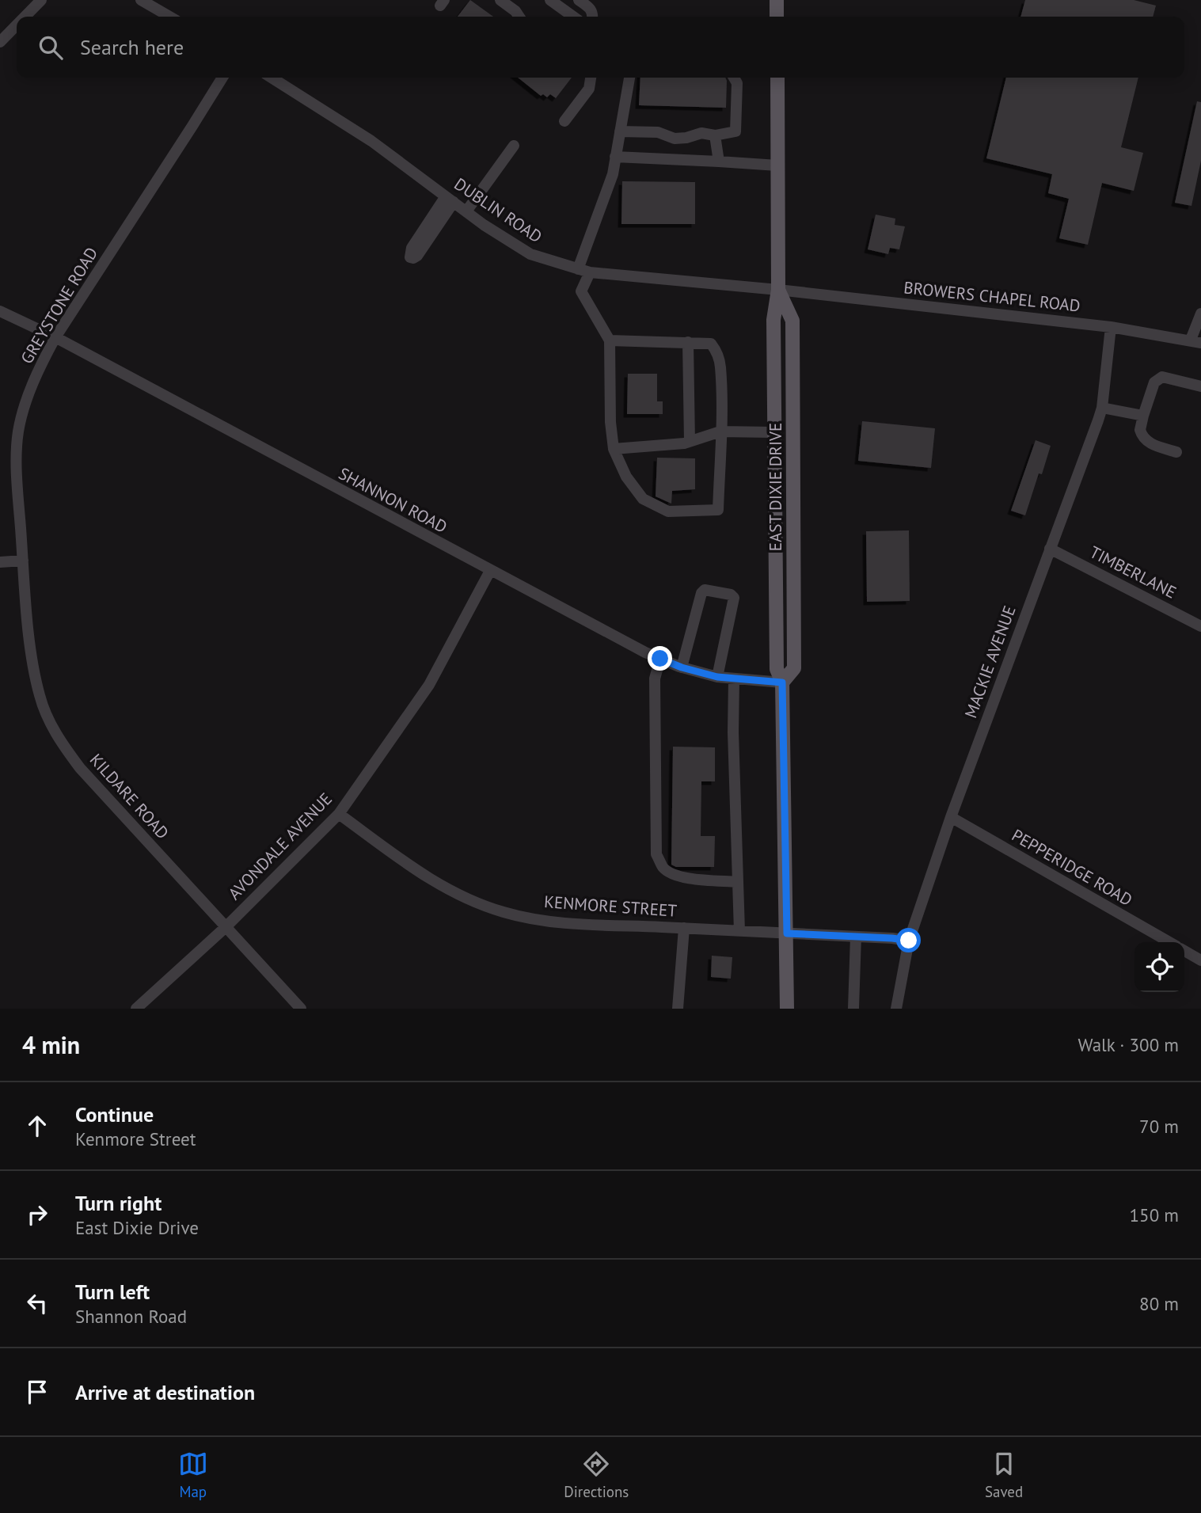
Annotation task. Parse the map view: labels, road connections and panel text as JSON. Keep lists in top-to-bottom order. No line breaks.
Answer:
{"streets":{"main road":["EAST DIXIE DRIVE"],"street":["DUBLIN ROAD","BROWERS CHAPEL ROAD","GREYSTONE ROAD","SHANNON ROAD","TIMBERLANE","MACKIE AVENUE","KILDARE ROAD","AVONDALE AVENUE","PEPPERIDGE ROAD","KENMORE STREET"]},"crossings":[["DUBLIN ROAD","BROWERS CHAPEL ROAD"],["DUBLIN ROAD","EAST DIXIE DRIVE"],["BROWERS CHAPEL ROAD","EAST DIXIE DRIVE"],["BROWERS CHAPEL ROAD","MACKIE AVENUE"],["GREYSTONE ROAD","SHANNON ROAD"],["GREYSTONE ROAD","KILDARE ROAD"],["EAST DIXIE DRIVE","SHANNON ROAD"],["EAST DIXIE DRIVE","KENMORE STREET"],["SHANNON ROAD","AVONDALE AVENUE"],["TIMBERLANE","MACKIE AVENUE"],["MACKIE AVENUE","PEPPERIDGE ROAD"],["MACKIE AVENUE","KENMORE STREET"],["KILDARE ROAD","AVONDALE AVENUE"],["AVONDALE AVENUE","KENMORE STREET"]],"page":{"search":"Search here","heading":["4 min","Walk · 300 m"],"list":[["Continue","Kenmore Street","70 m"],["Turn right","East Dixie Drive","150 m"],["Turn left","Shannon Road","80 m"],"Arrive at destination"],"nav":["Map","Directions","Saved"]}}
